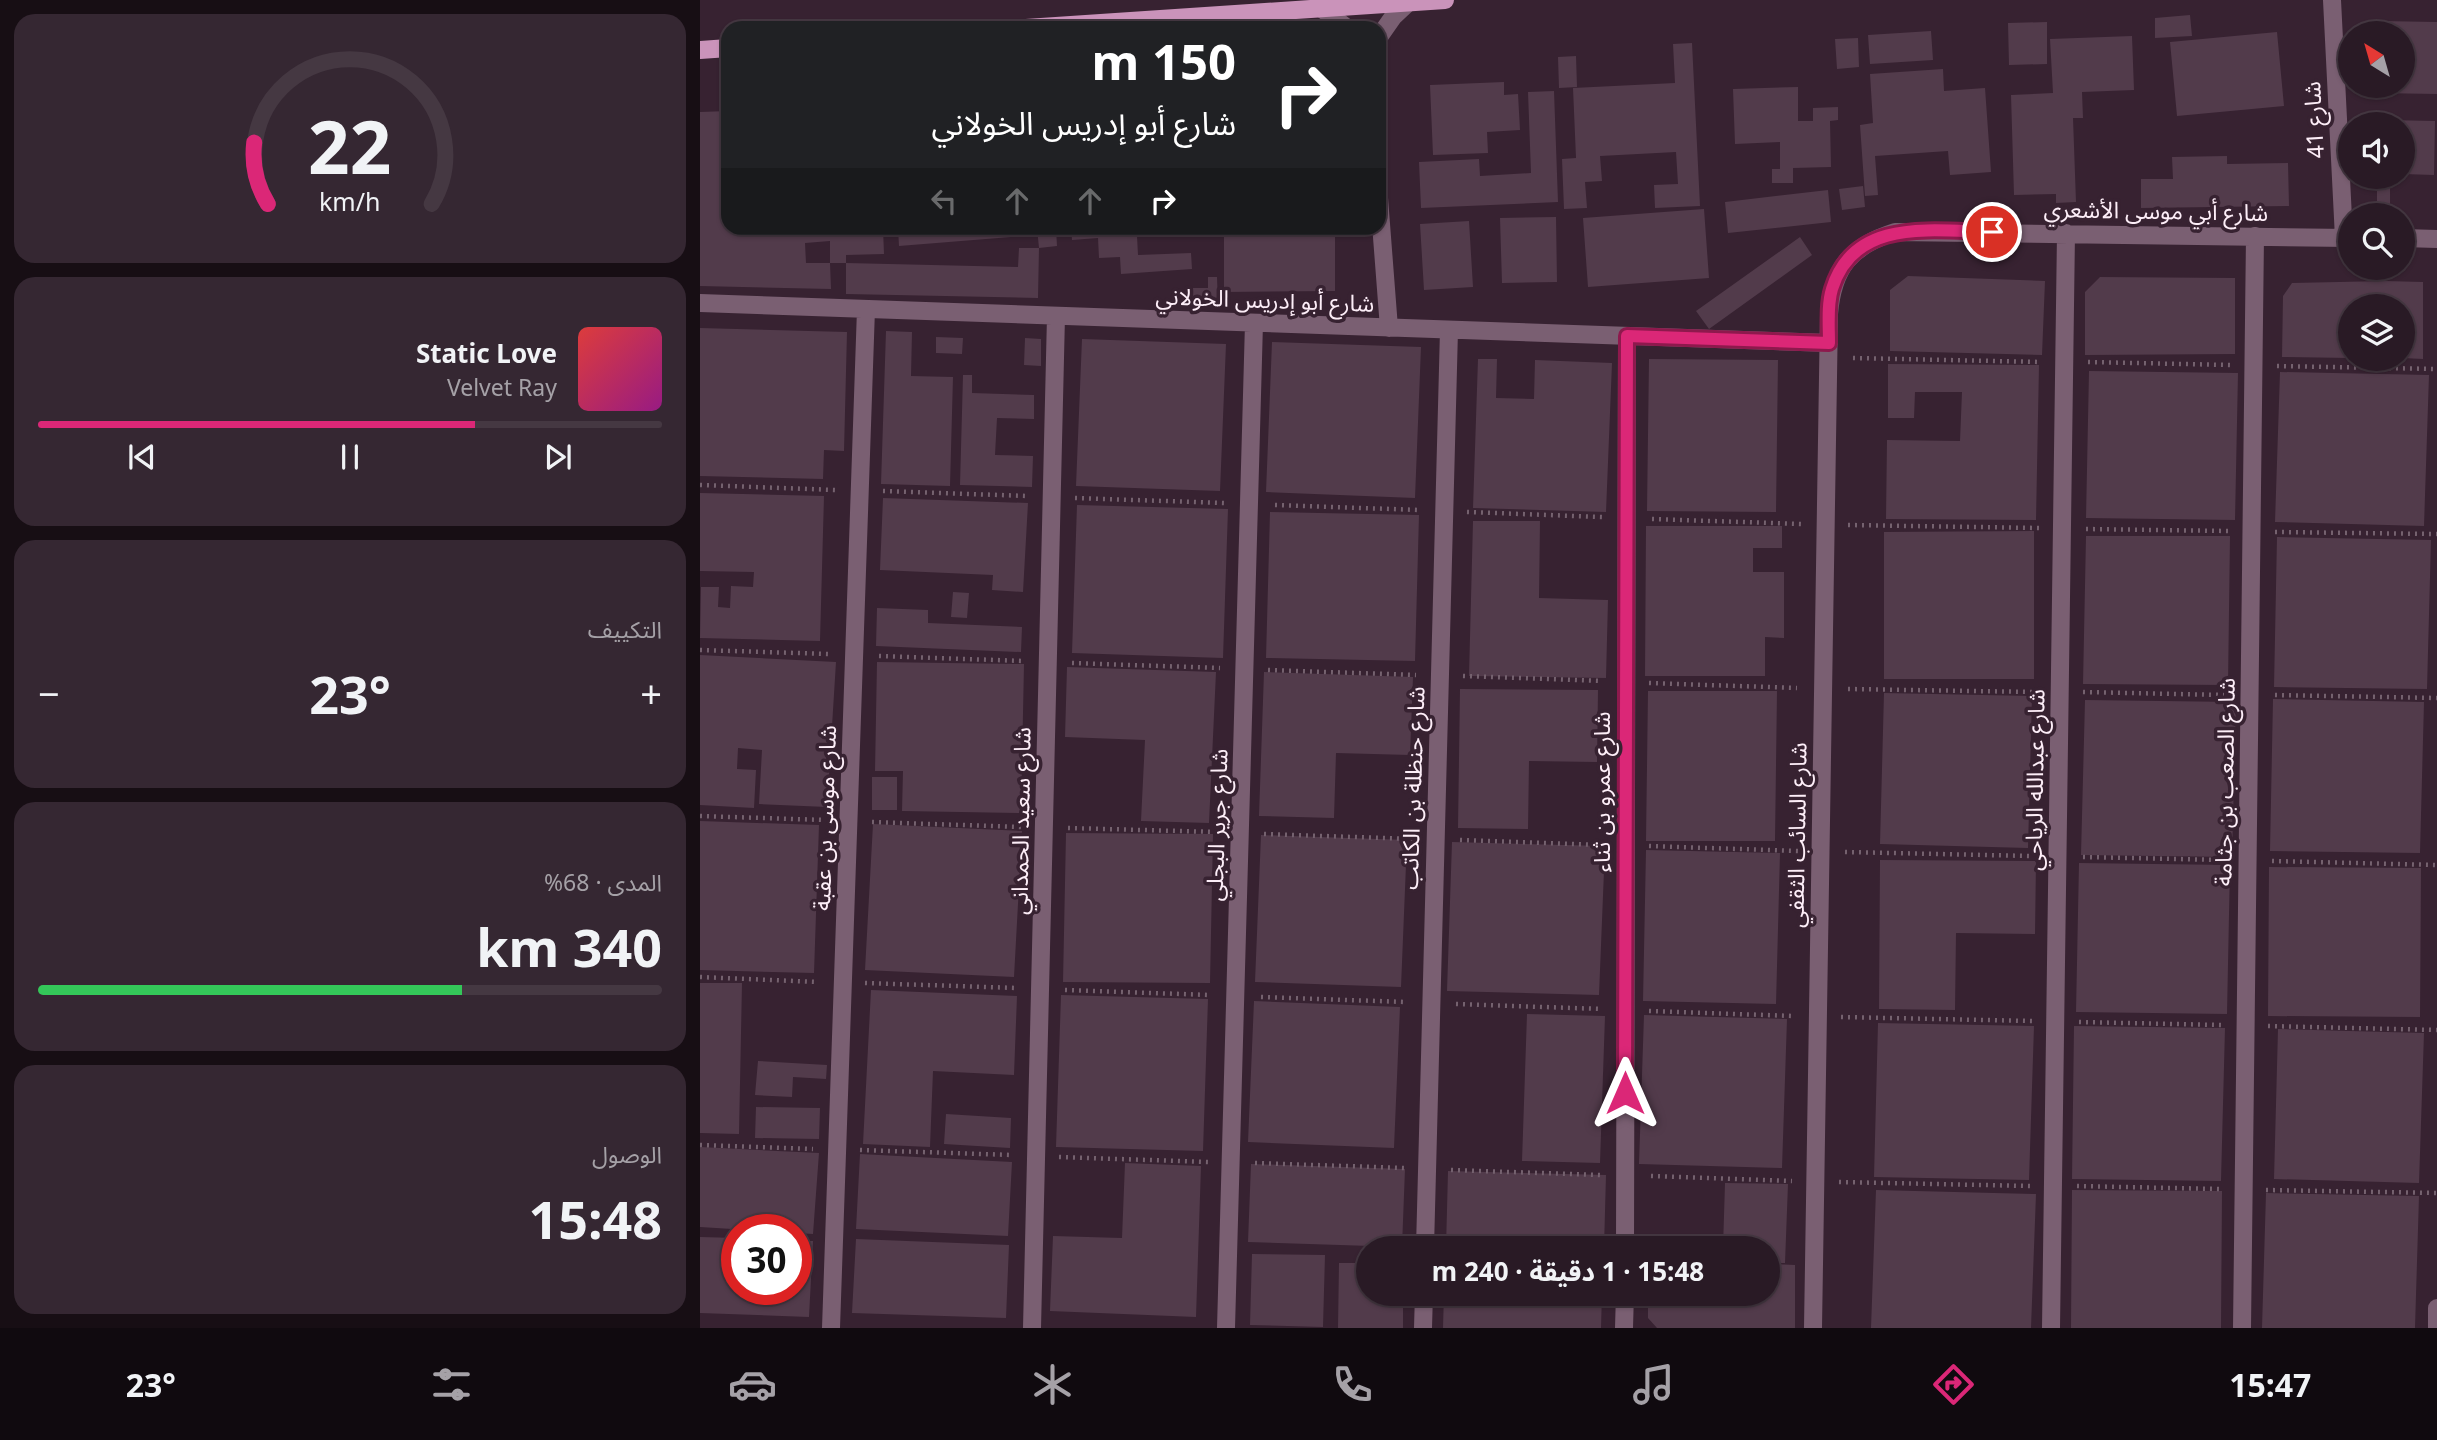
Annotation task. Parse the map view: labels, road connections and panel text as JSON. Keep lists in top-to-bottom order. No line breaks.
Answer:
{"streets":{"street":["شارع 41","شارع أبي موسى الأشعري","شارع أبو إدريس الخولاني","شارع عبدالله الرياحي","شارع الصعب بن جثامة","شارع حنظلة بن الكاتب","شارع عمرو بن ثناء","شارع موسى بن عقبة","شارع سعيد الحمداني","شارع جرير البجلي","شارع السائب الثقفي"]},"crossings":[["شارع أبي موسى الأشعري","شارع أبو إدريس الخولاني"],["شارع أبي موسى الأشعري","شارع عبدالله الرياحي"],["شارع أبي موسى الأشعري","شارع الصعب بن جثامة"],["شارع أبي موسى الأشعري","شارع السائب الثقفي"],["شارع أبو إدريس الخولاني","شارع حنظلة بن الكاتب"],["شارع أبو إدريس الخولاني","شارع عمرو بن ثناء"],["شارع أبو إدريس الخولاني","شارع موسى بن عقبة"],["شارع أبو إدريس الخولاني","شارع سعيد الحمداني"],["شارع أبو إدريس الخولاني","شارع جرير البجلي"],["شارع أبو إدريس الخولاني","شارع السائب الثقفي"]],"north":"top left","page":{"turn":["150 m","شارع أبو إدريس الخولاني"],"song":["Static Love","Velvet Ray"],"tile":["التكييف",["المدى · 68%","340 km"],["الوصول","15:48"]],"heat":["−","23°","+"],"limit":"30","trip":"15:48 · 1 دقيقة · 240 m","tabs":["15:47","23°"],"gauge":["22","km/h"]}}
